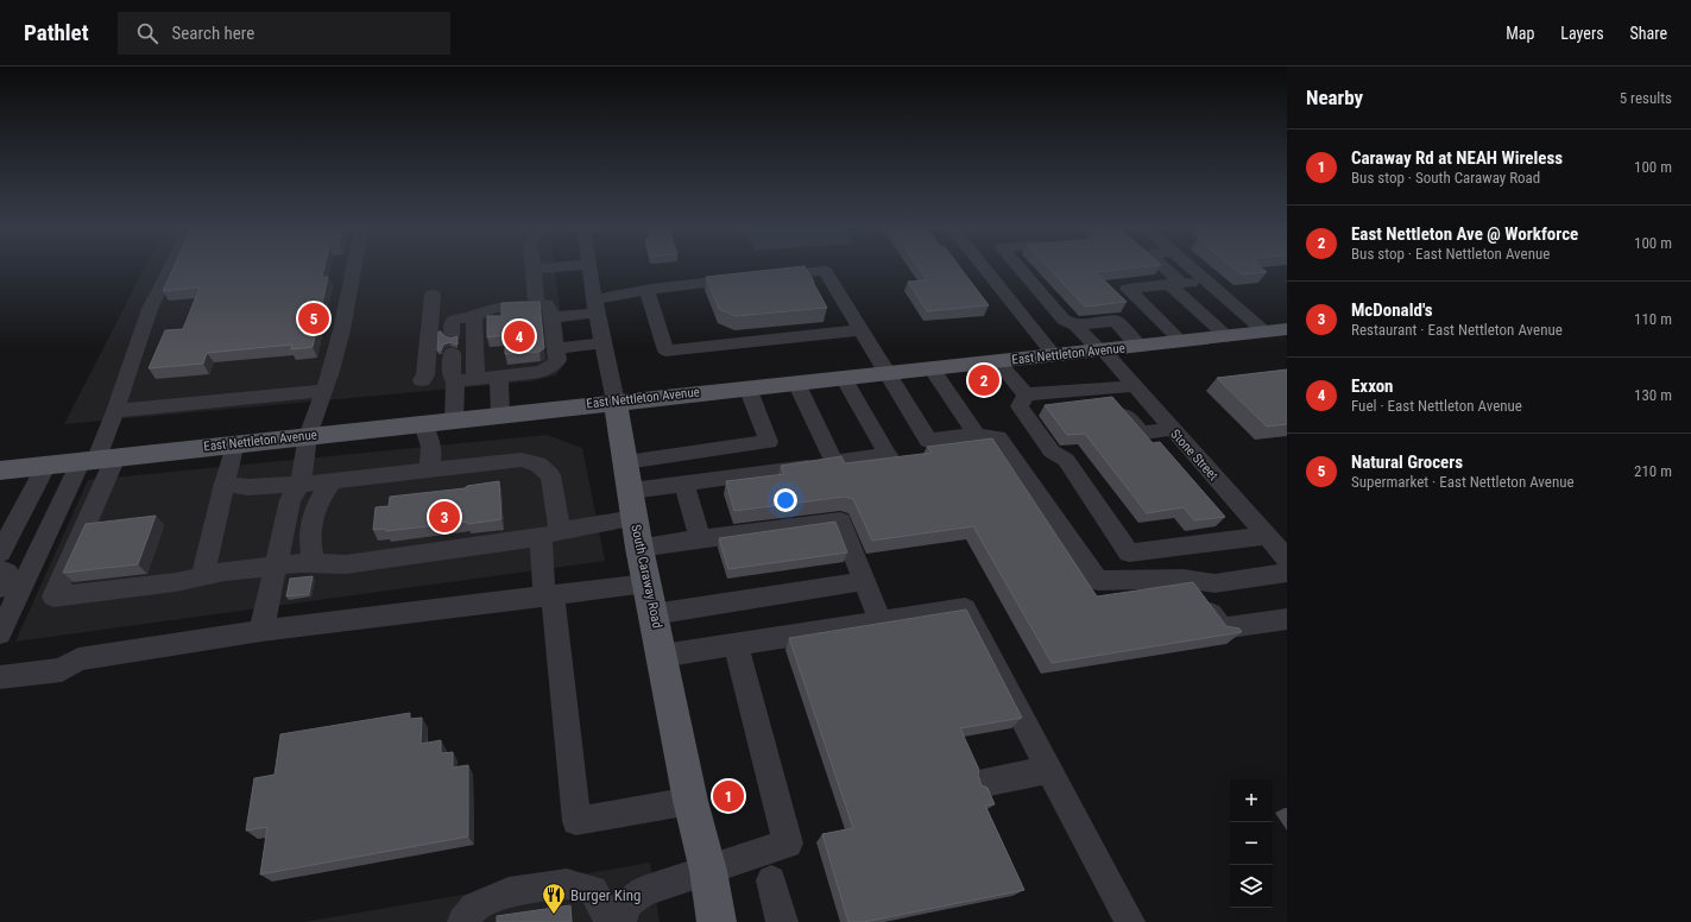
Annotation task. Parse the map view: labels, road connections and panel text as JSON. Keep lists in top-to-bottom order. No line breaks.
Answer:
{"streets":{"main road":["East Nettleton Avenue","South Caraway Road"],"street":["Stone Street"]},"crossings":[["East Nettleton Avenue","Stone Street"],["East Nettleton Avenue","South Caraway Road"]],"places":{"restaurant":["Burger King"]},"page":{"header":"Pathlet","search":"Search here","nav":["Map","Layers","Share"],"heading":["Nearby","5 results"],"list":[{"mark":"1","name":"Caraway Rd at NEAH Wireless","note":"Bus stop · South Caraway Road","value":"100 m"},{"mark":"2","name":"East Nettleton Ave @ Workforce","note":"Bus stop · East Nettleton Avenue","value":"100 m"},{"mark":"3","name":"McDonald's","note":"Restaurant · East Nettleton Avenue","value":"110 m"},{"mark":"4","name":"Exxon","note":"Fuel · East Nettleton Avenue","value":"130 m"},{"mark":"5","name":"Natural Grocers","note":"Supermarket · East Nettleton Avenue","value":"210 m"}],"pins":["5","4","2","3","1"],"map_buttons":["+","−"]}}
